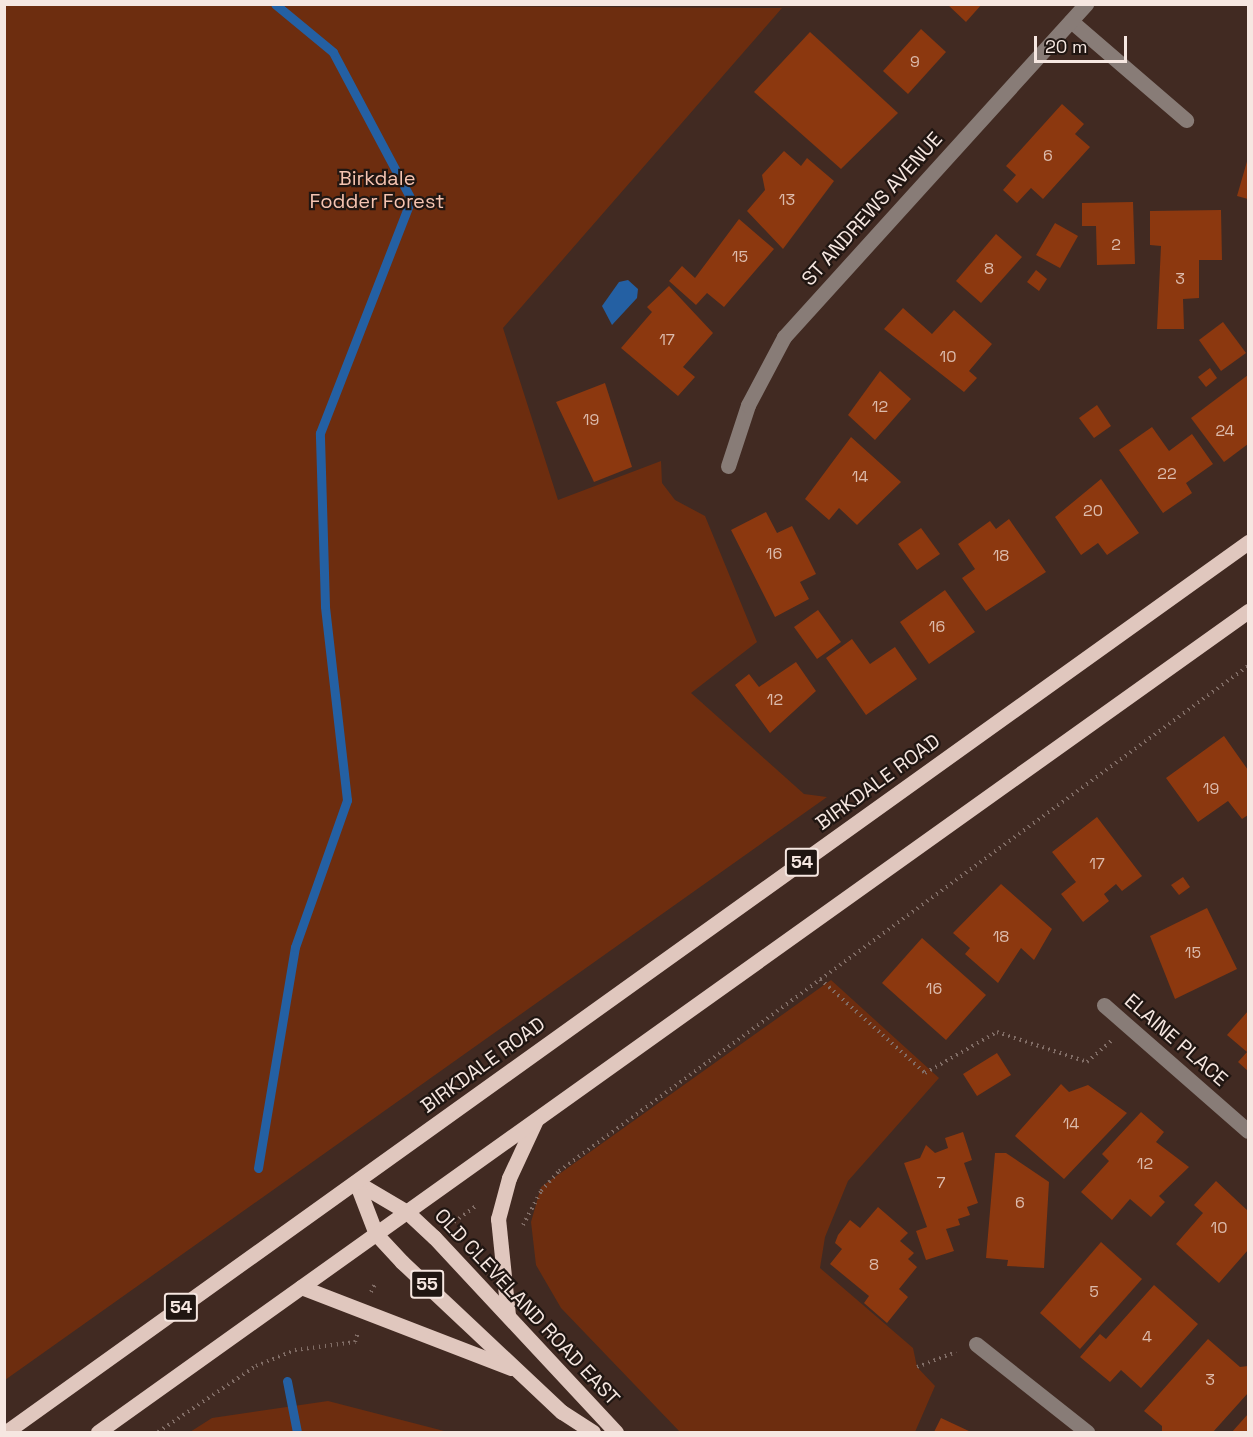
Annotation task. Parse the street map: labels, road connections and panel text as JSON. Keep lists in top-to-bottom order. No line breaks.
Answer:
{"streets":{"main road":["BIRKDALE ROAD","54","55","OLD CLEVELAND ROAD EAST"],"street":["ST ANDREWS AVENUE","ELAINE PLACE"]},"crossings":[["BIRKDALE ROAD","54"],["BIRKDALE ROAD","OLD CLEVELAND ROAD EAST"],["54","OLD CLEVELAND ROAD EAST"]],"parks":["Birkdale Fodder Forest"],"house_numbers":["9","6","13","2","15","8","3","17","10","12","19","24","22","14","20","16","18","16","12","19","17","18","15","16","14","12","7","6","10","8","5","4","3"],"scale_bar":"20 m"}
